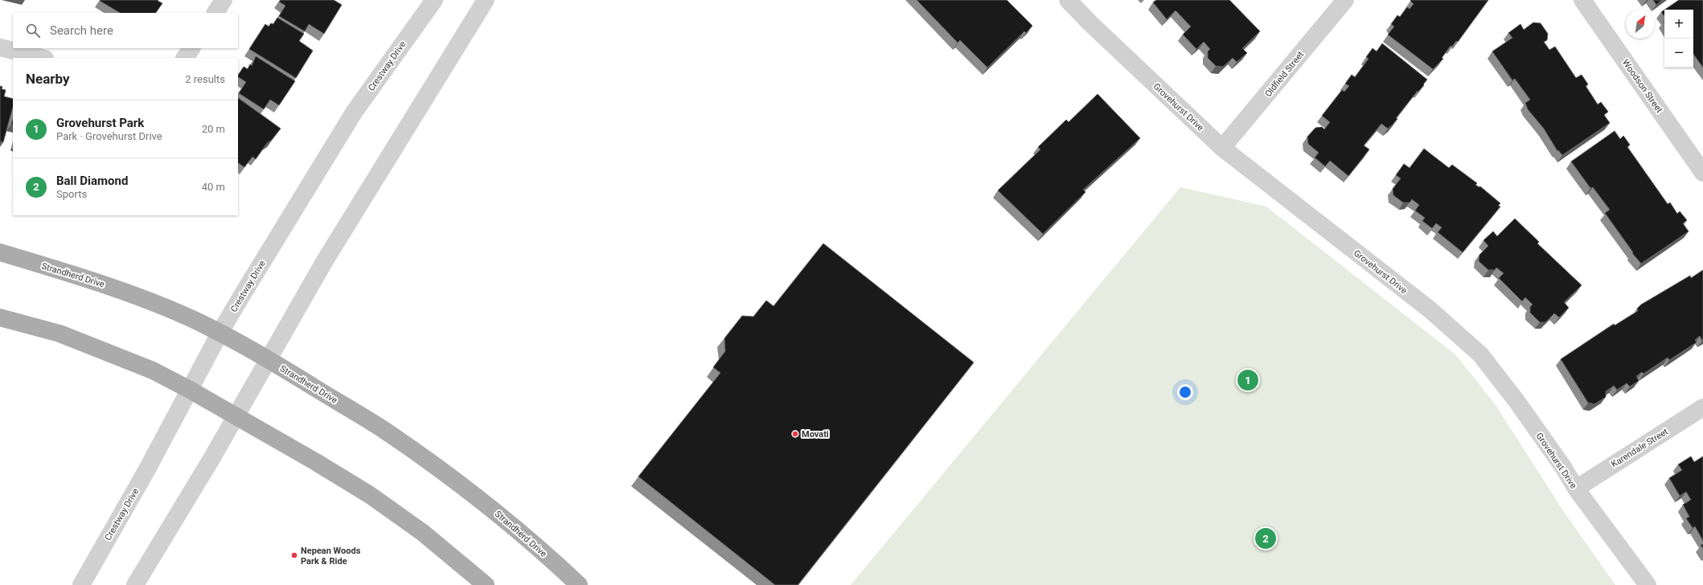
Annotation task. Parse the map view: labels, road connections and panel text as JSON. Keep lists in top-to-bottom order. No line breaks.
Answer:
{"streets":{"main road":["Strandherd Drive"],"street":["Crestway Drive","Oldfield Street","Woodson Street","Grovehurst Drive","Karendale Street"]},"crossings":[["Crestway Drive","Strandherd Drive"],["Oldfield Street","Grovehurst Drive"],["Grovehurst Drive","Karendale Street"]],"places":["Movati","Nepean Woods Park & Ride"],"north":"top right","page":{"map_buttons":["+","−"],"search":"Search here","heading":["Nearby","2 results"],"list":[{"mark":"1","name":"Grovehurst Park","note":"Park · Grovehurst Drive","value":"20 m"},{"mark":"2","name":"Ball Diamond","note":"Sports","value":"40 m"}],"pins":["1","2"]}}
